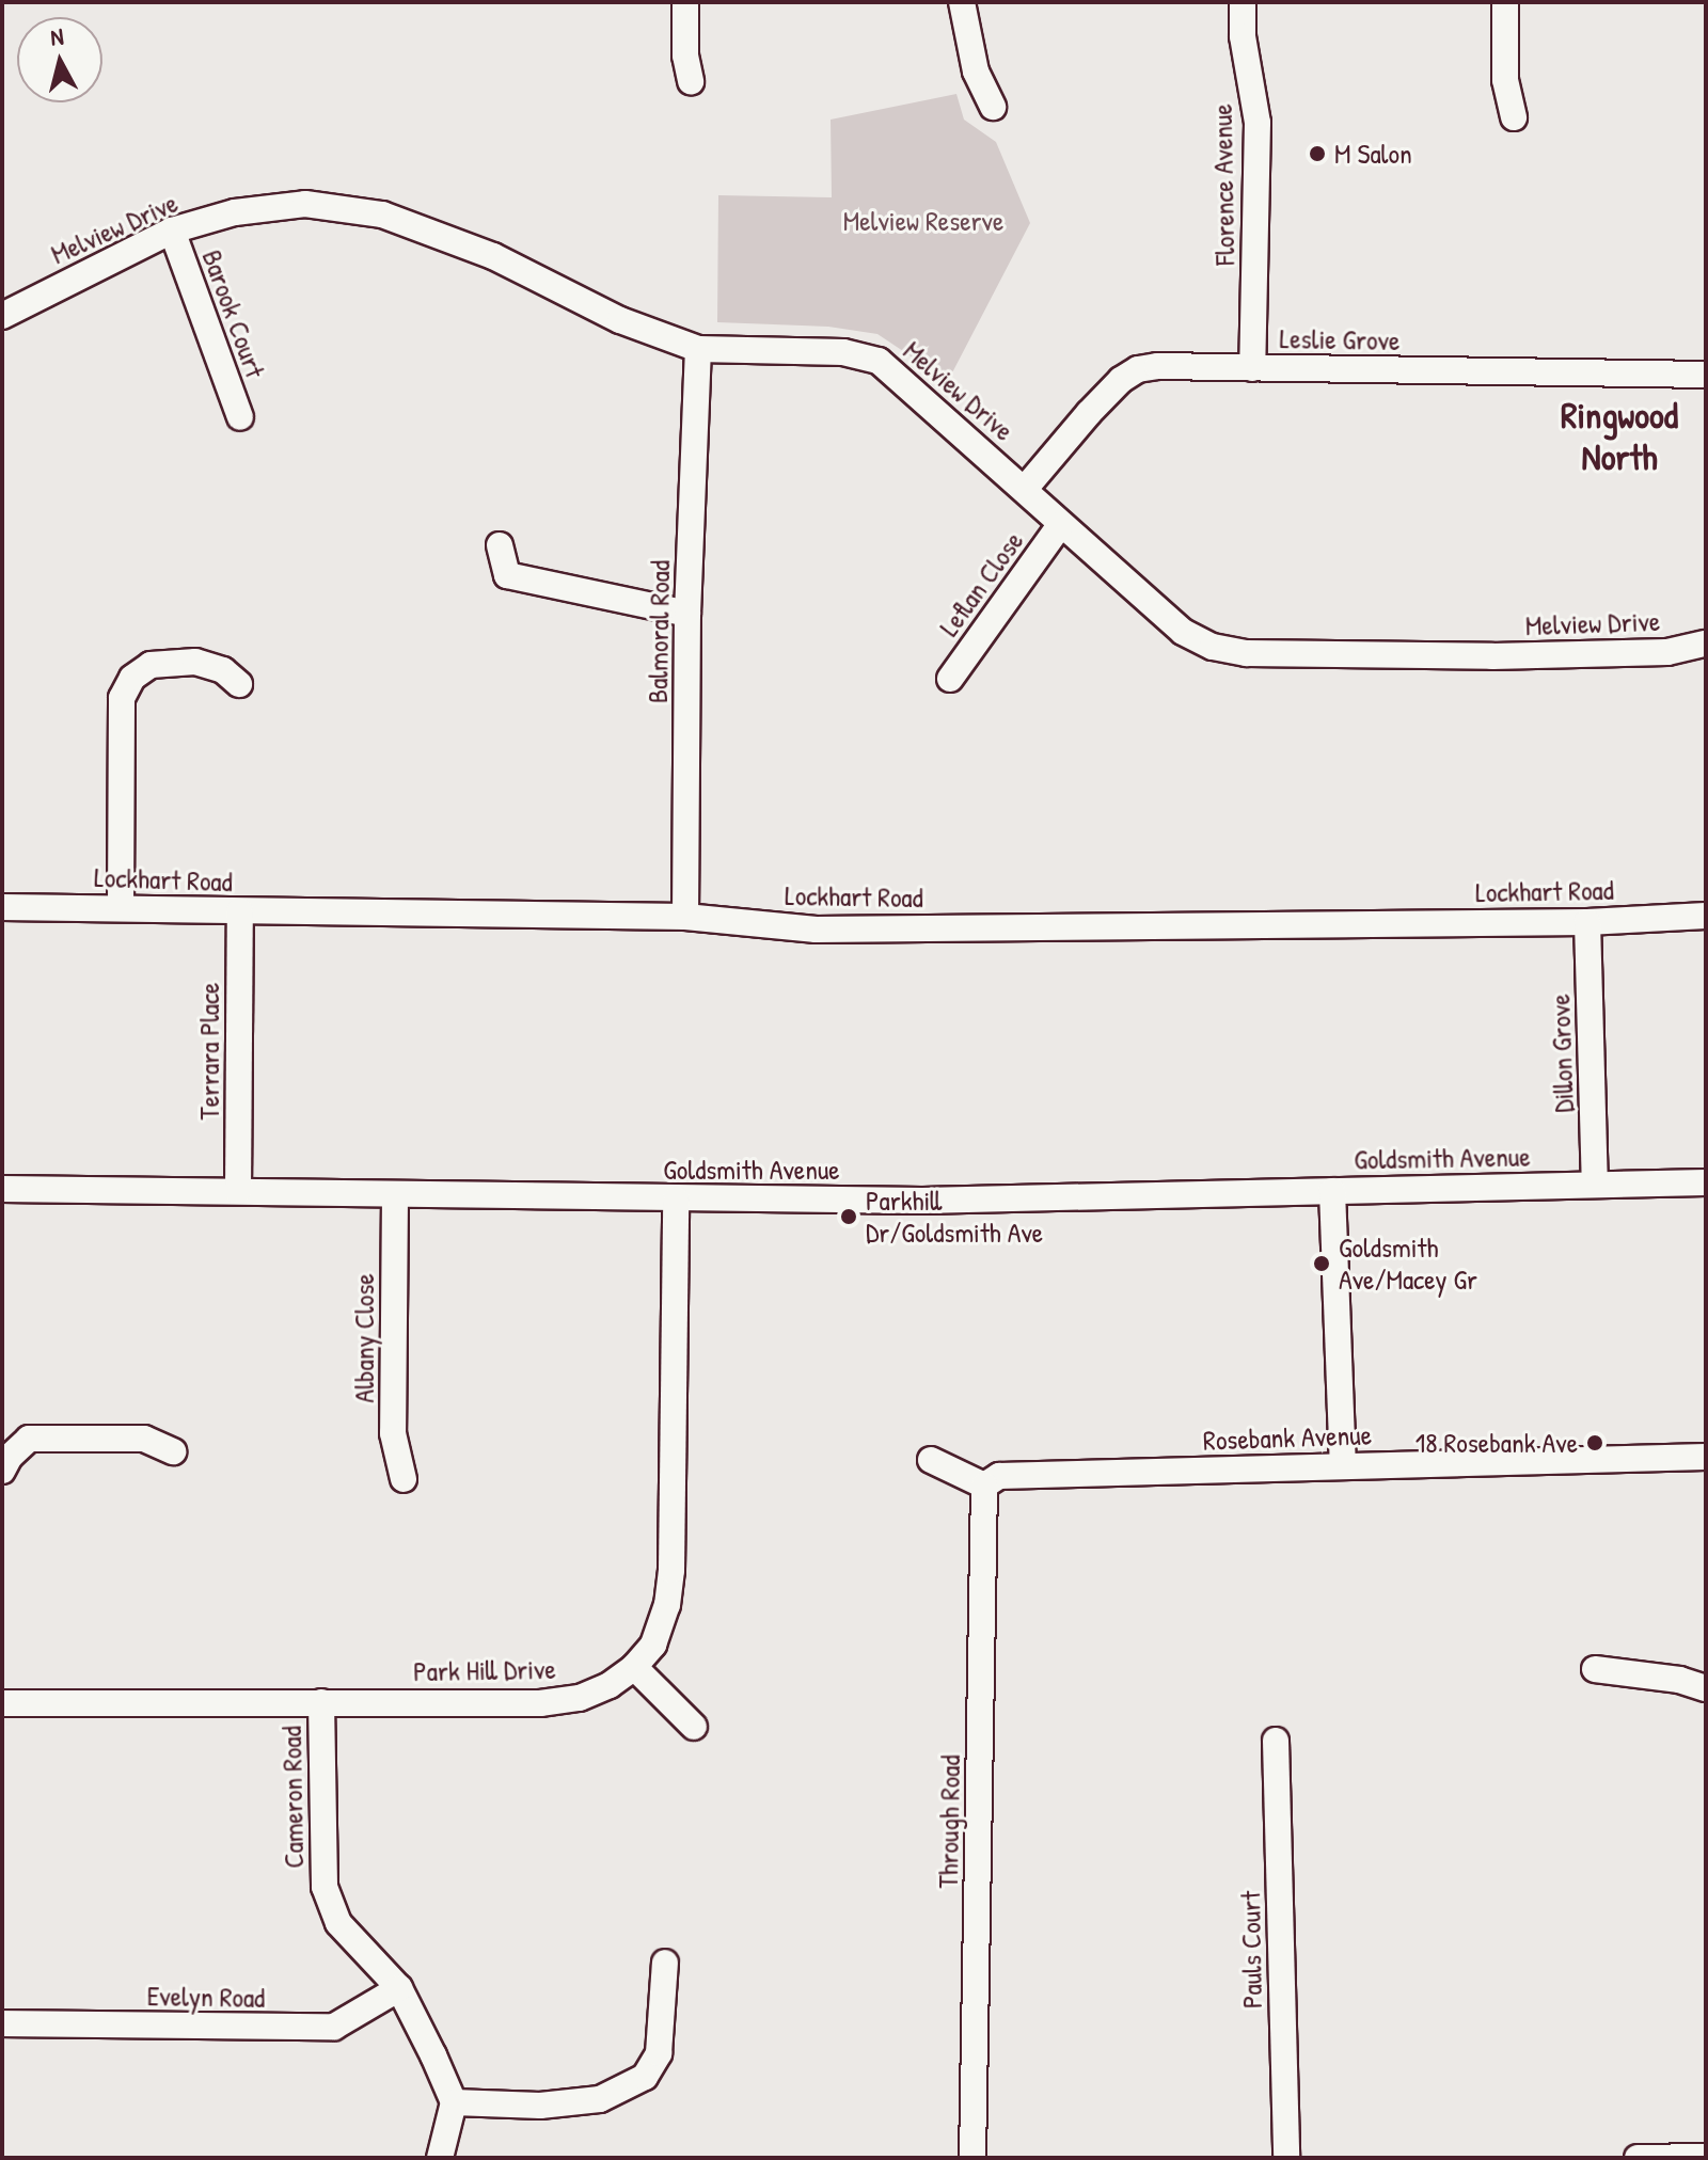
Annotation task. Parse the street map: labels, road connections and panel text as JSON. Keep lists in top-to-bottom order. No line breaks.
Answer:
{"streets":{"street":["Florence Avenue","Melview Drive","Barook Court","Leslie Grove","Leflan Close","Balmoral Road","Lockhart Road","Terrara Place","Dillon Grove","Goldsmith Avenue","Albany Close","Rosebank Avenue","Park Hill Drive","Cameron Road","Through Road","Pauls Court","Evelyn Road"]},"crossings":[["Florence Avenue","Leslie Grove"],["Melview Drive","Barook Court"],["Melview Drive","Leslie Grove"],["Melview Drive","Leflan Close"],["Melview Drive","Balmoral Road"],["Balmoral Road","Lockhart Road"],["Lockhart Road","Terrara Place"],["Lockhart Road","Dillon Grove"],["Terrara Place","Goldsmith Avenue"],["Dillon Grove","Goldsmith Avenue"],["Goldsmith Avenue","Albany Close"],["Goldsmith Avenue","Park Hill Drive"],["Rosebank Avenue","Through Road"],["Park Hill Drive","Cameron Road"],["Cameron Road","Evelyn Road"]],"districts":["Ringwood North"],"parks":["Melview Reserve"],"places":["M Salon","Parkhill Dr/Goldsmith Ave","Goldsmith Ave/Macey Gr","18 Rosebank Ave"],"north":"top"}
